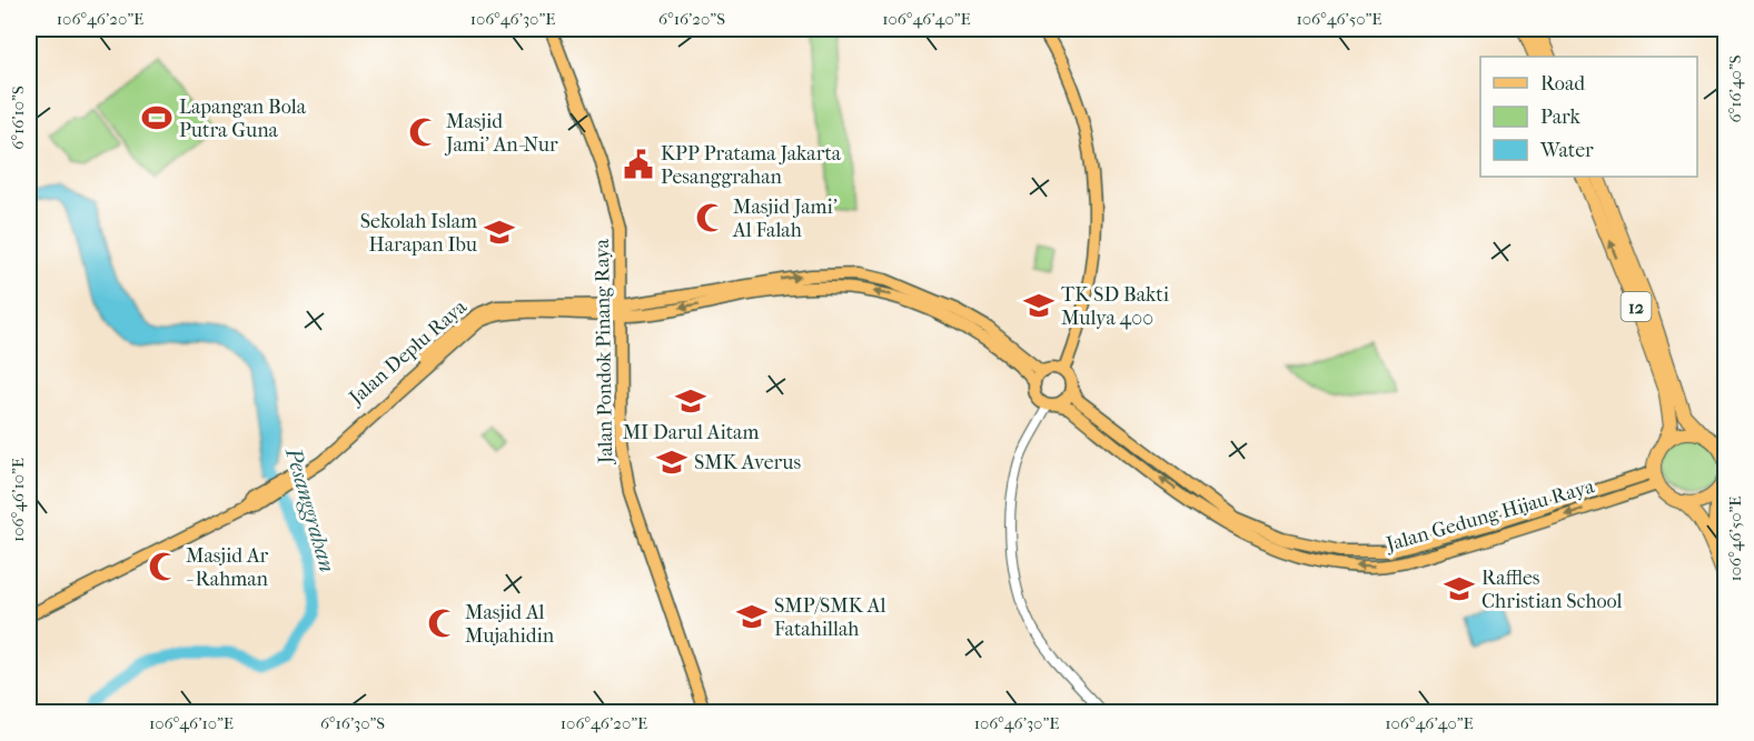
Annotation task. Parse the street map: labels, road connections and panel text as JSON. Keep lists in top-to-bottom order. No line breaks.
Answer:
{"streets":{"highway":["12"],"main road":["Jalan Pondok Pinang Raya","Jalan Deplu Raya","Jalan Gedung Hijau Raya"]},"crossings":[["12","Jalan Gedung Hijau Raya"],["Jalan Pondok Pinang Raya","Jalan Deplu Raya"]],"water":["Pesanggrahan"],"places":{"sports":["Lapangan Bola Putra Guna"],"mosque":["Masjid Jami' An-Nur","Masjid Jami' Al Falah","Masjid Ar - Rahman","Masjid Al Mujahidin"],"public building":["KPP Pratama Jakarta Pesanggrahan"],"school or university":["Sekolah Islam Harapan Ibu","TK SD Bakti Mulya 400","MI Darul Aitam","SMK Averus","Raffles Christian School","SMP/SMK Al Fatahillah"]},"legend":["Road","Park","Water"],"coordinates":["106°46'20\"E","106°46'30\"E","6°16'20\"S","106°46'40\"E","106°46'50\"E","6°16'40\"S","6°16'10\"S","106°46'10\"E","6°16'30\"S"]}
